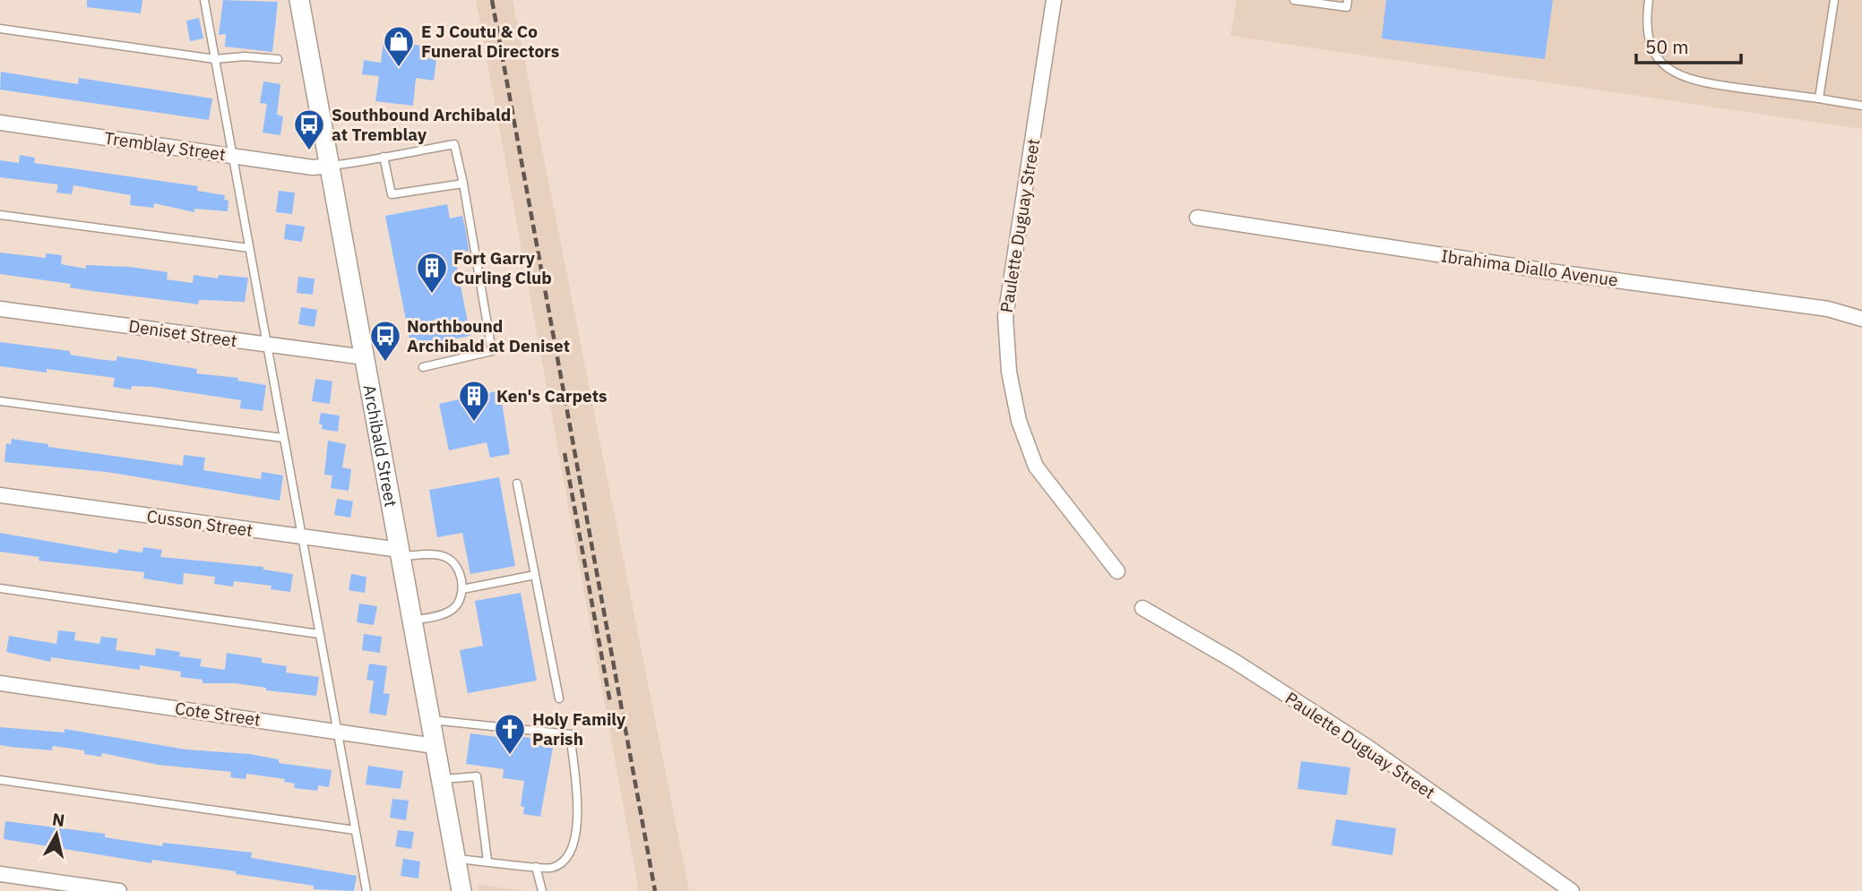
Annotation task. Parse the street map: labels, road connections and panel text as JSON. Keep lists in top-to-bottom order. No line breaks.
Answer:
{"streets":{"main road":["Archibald Street"],"street":["Tremblay Street","Paulette Duguay Street","Ibrahima Diallo Avenue","Deniset Street","Cusson Street","Cote Street"]},"crossings":[["Tremblay Street","Archibald Street"],["Deniset Street","Archibald Street"],["Archibald Street","Cusson Street"],["Archibald Street","Cote Street"]],"places":{"shop":["E J Coutu & Co Funeral Directors"],"bus stop":["Southbound Archibald at Tremblay","Northbound Archibald at Deniset"],"building":["Fort Garry Curling Club","Ken's Carpets"],"church":["Holy Family Parish"]},"scale_bar":"50 m","north":"top"}
